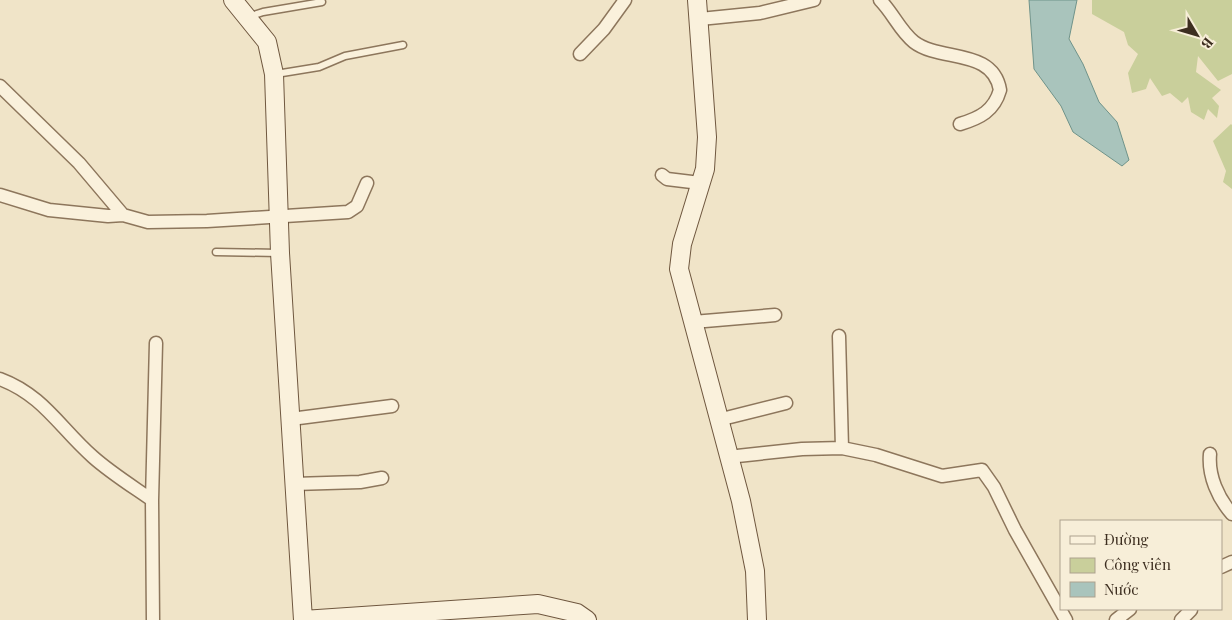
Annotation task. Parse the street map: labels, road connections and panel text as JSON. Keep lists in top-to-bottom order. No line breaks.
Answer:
{"legend":["Đường","Công viên","Nước"],"north":"bottom right"}
